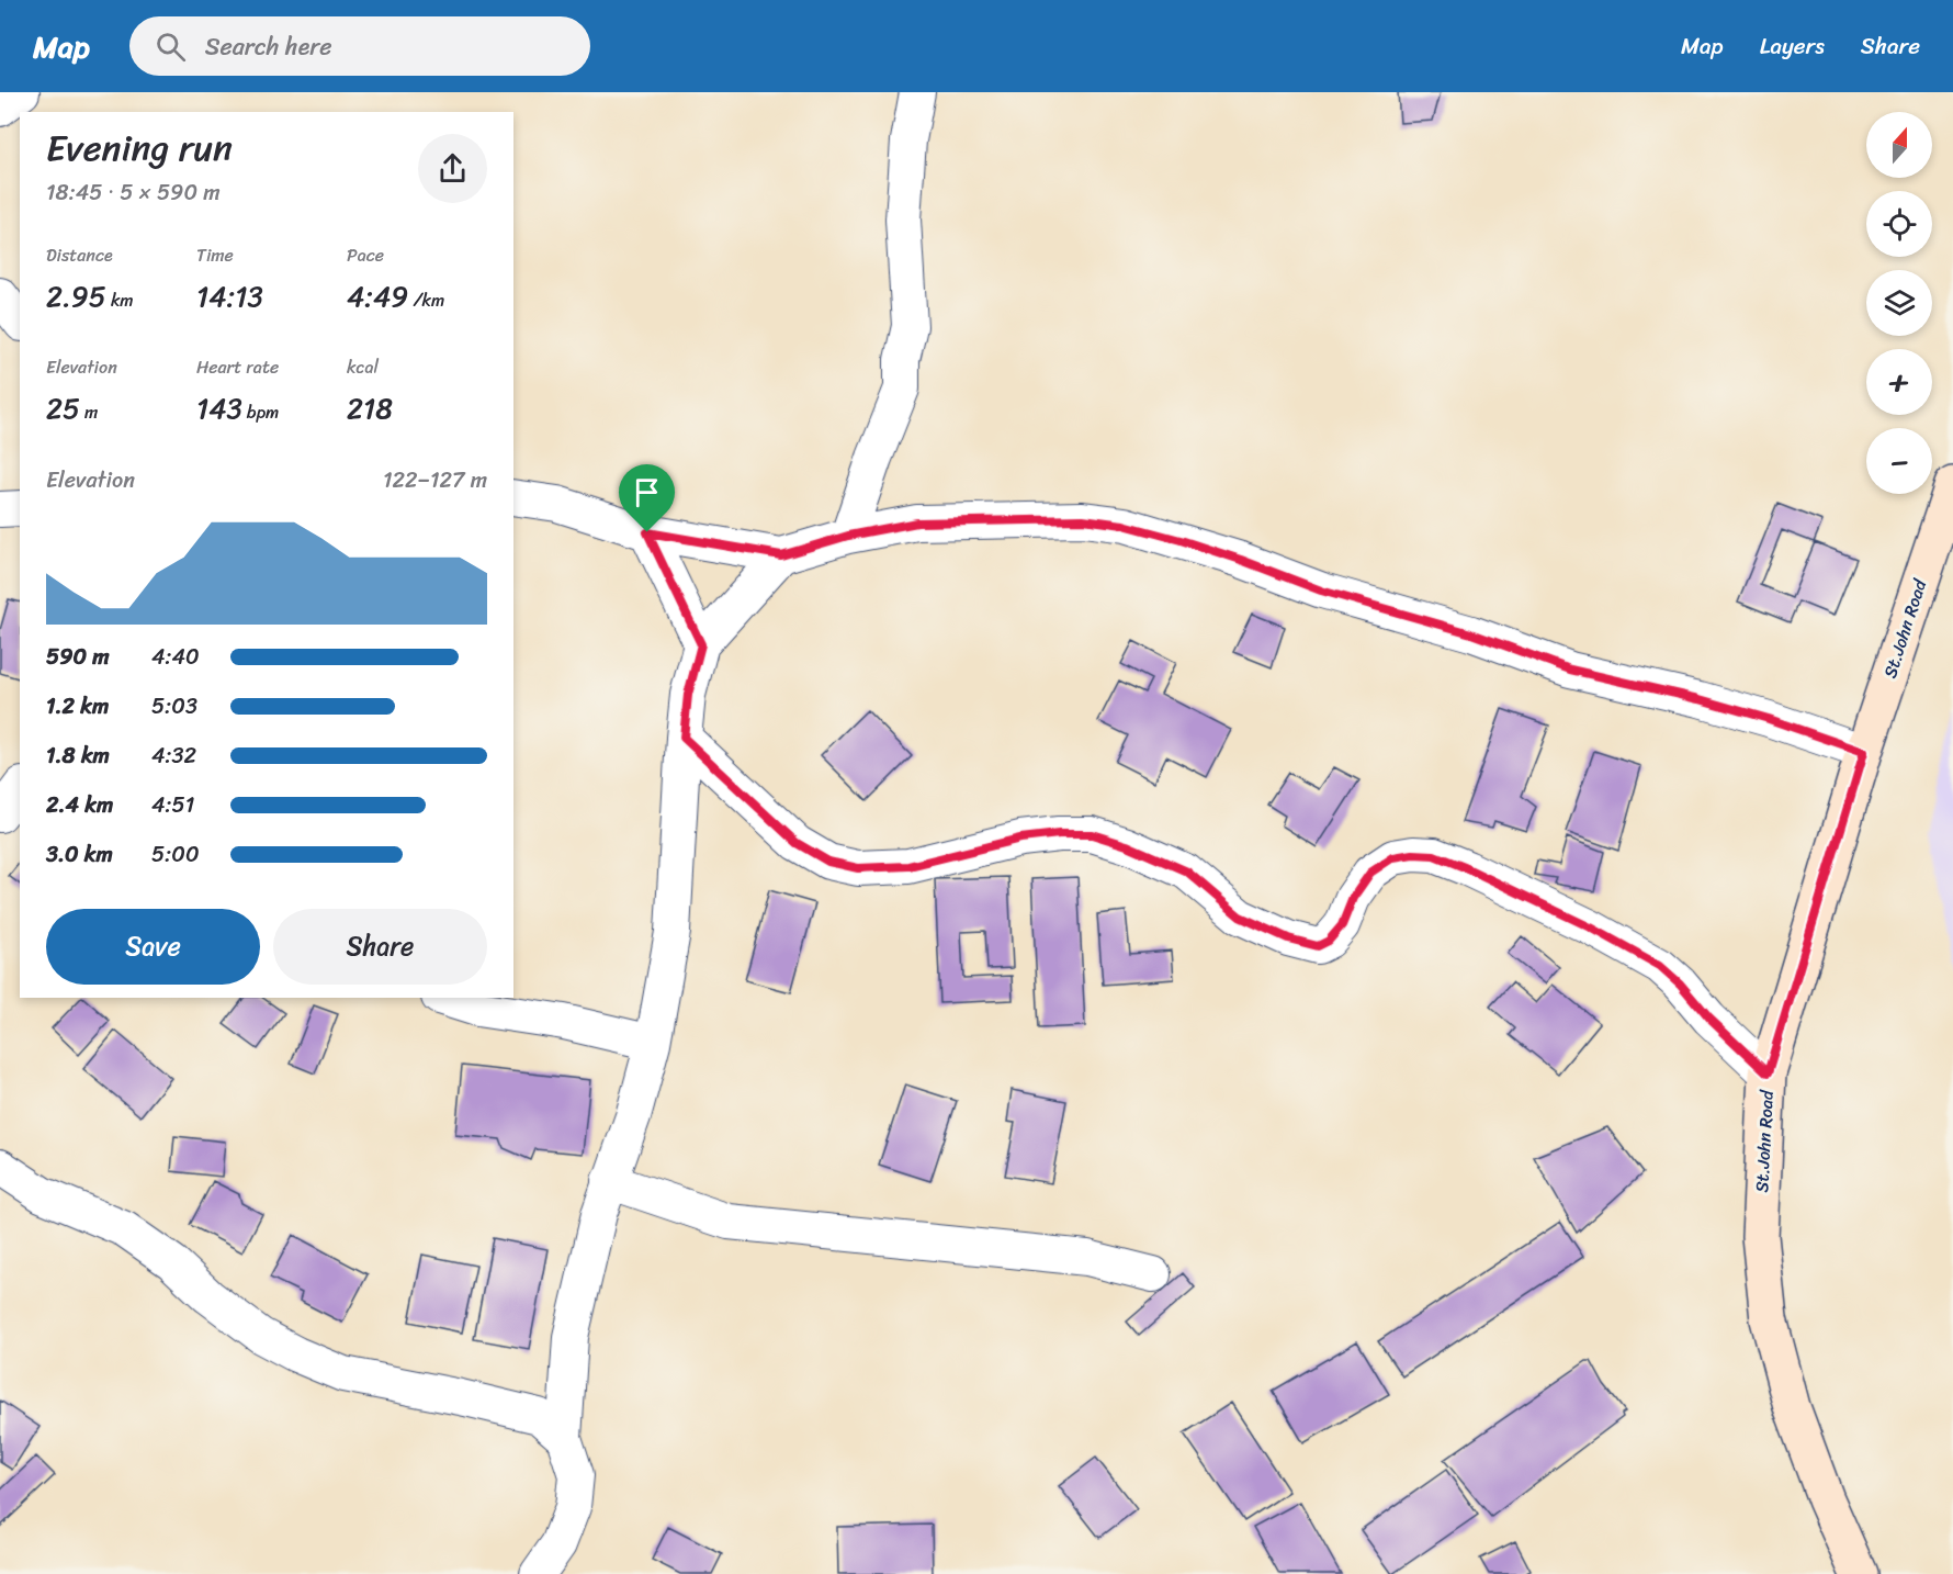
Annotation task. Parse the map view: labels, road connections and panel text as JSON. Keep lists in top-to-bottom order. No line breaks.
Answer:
{"streets":{"street":["St.John Road"]},"north":"top","page":{"header":"Map","search":"Search here","nav":["Map","Layers","Share"],"map_buttons":["+","−"],"heading":["Evening run","18:45 · 5 × 590 m"],"stats":[["Distance","2.95 km"],["Time","14:13"],["Pace","4:49 /km"],["Elevation","25 m"],["Heart rate","143 bpm"],["kcal","218"]],"chart":["Elevation","122–127 m"],"list":[{"name":"590 m","note":"4:40"},{"name":"1.2 km","note":"5:03"},{"name":"1.8 km","note":"4:32"},{"name":"2.4 km","note":"4:51"},{"name":"3.0 km","note":"5:00"}],"buttons":["Save","Share"]}}
